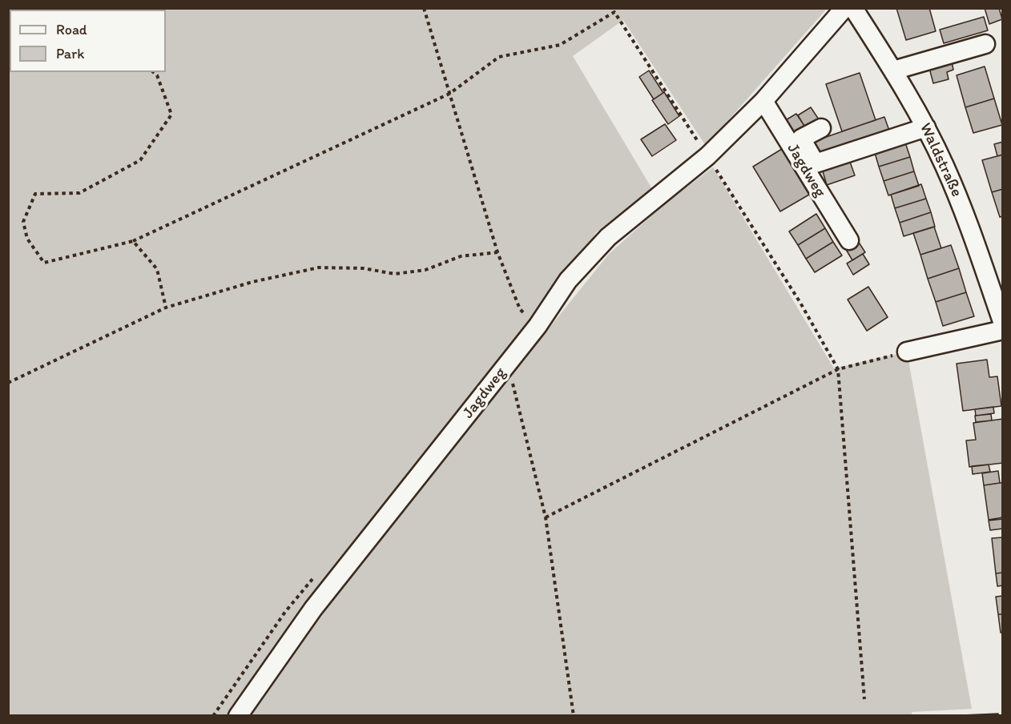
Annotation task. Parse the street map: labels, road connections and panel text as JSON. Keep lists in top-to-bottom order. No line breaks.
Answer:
{"streets":{"street":["Waldstraße","Jagdweg"]},"legend":["Road","Park"]}
